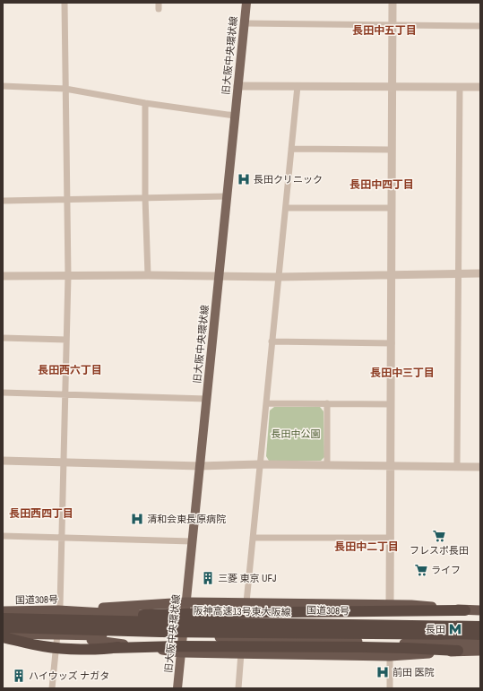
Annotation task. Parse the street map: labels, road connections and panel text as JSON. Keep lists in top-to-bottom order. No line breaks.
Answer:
{"streets":{"highway":["国道308号","阪神高速13号東大阪線"],"main road":["旧大阪中央環状線"]},"crossings":[["旧大阪中央環状線","国道308号"],["国道308号","阪神高速13号東大阪線"]],"districts":["長田中五丁目","長田中四丁目","長田西六丁目","長田中三丁目","長田西四丁目","長田中二丁目"],"parks":["長田中公園"],"places":{"hospital":["長田クリニック","清和会東長原病院","前田 医院"],"supermarket":["フレスポ長田","ライフ"],"building":["三菱 東京 UFJ","ハイウッズ ナガタ"],"metro station":["長田"]}}
